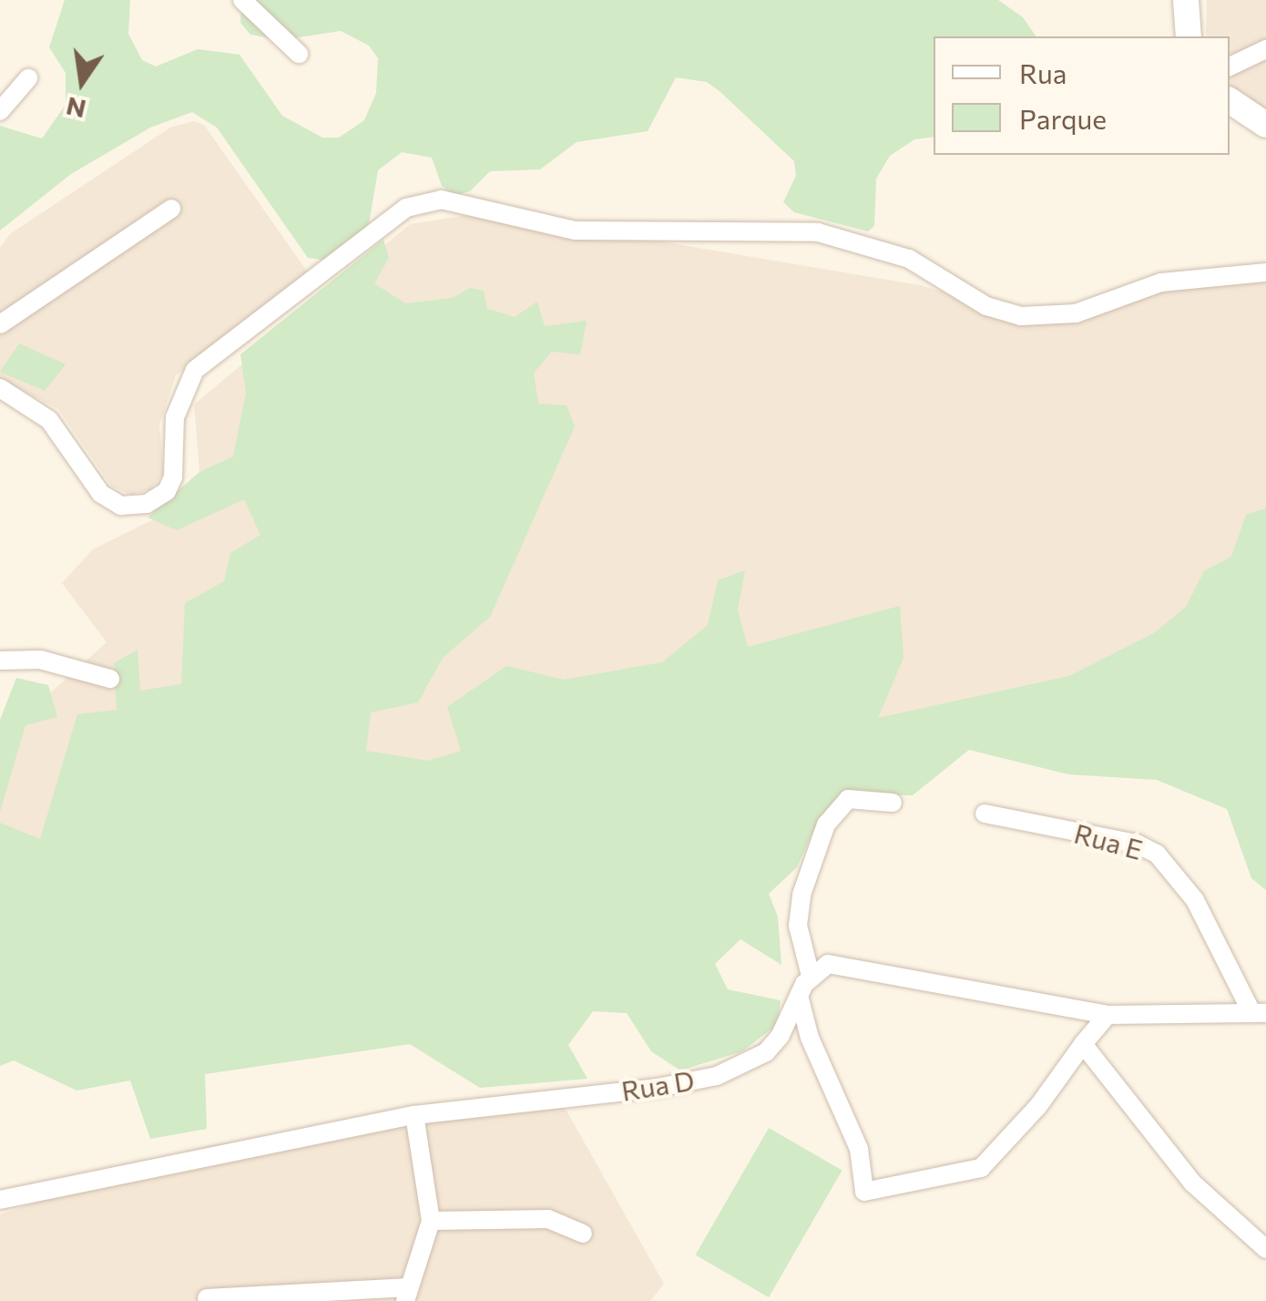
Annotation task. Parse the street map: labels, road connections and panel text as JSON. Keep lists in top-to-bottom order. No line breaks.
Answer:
{"streets":{"street":["Rua E","Rua D"]},"legend":["Rua","Parque"],"north":"bottom"}
